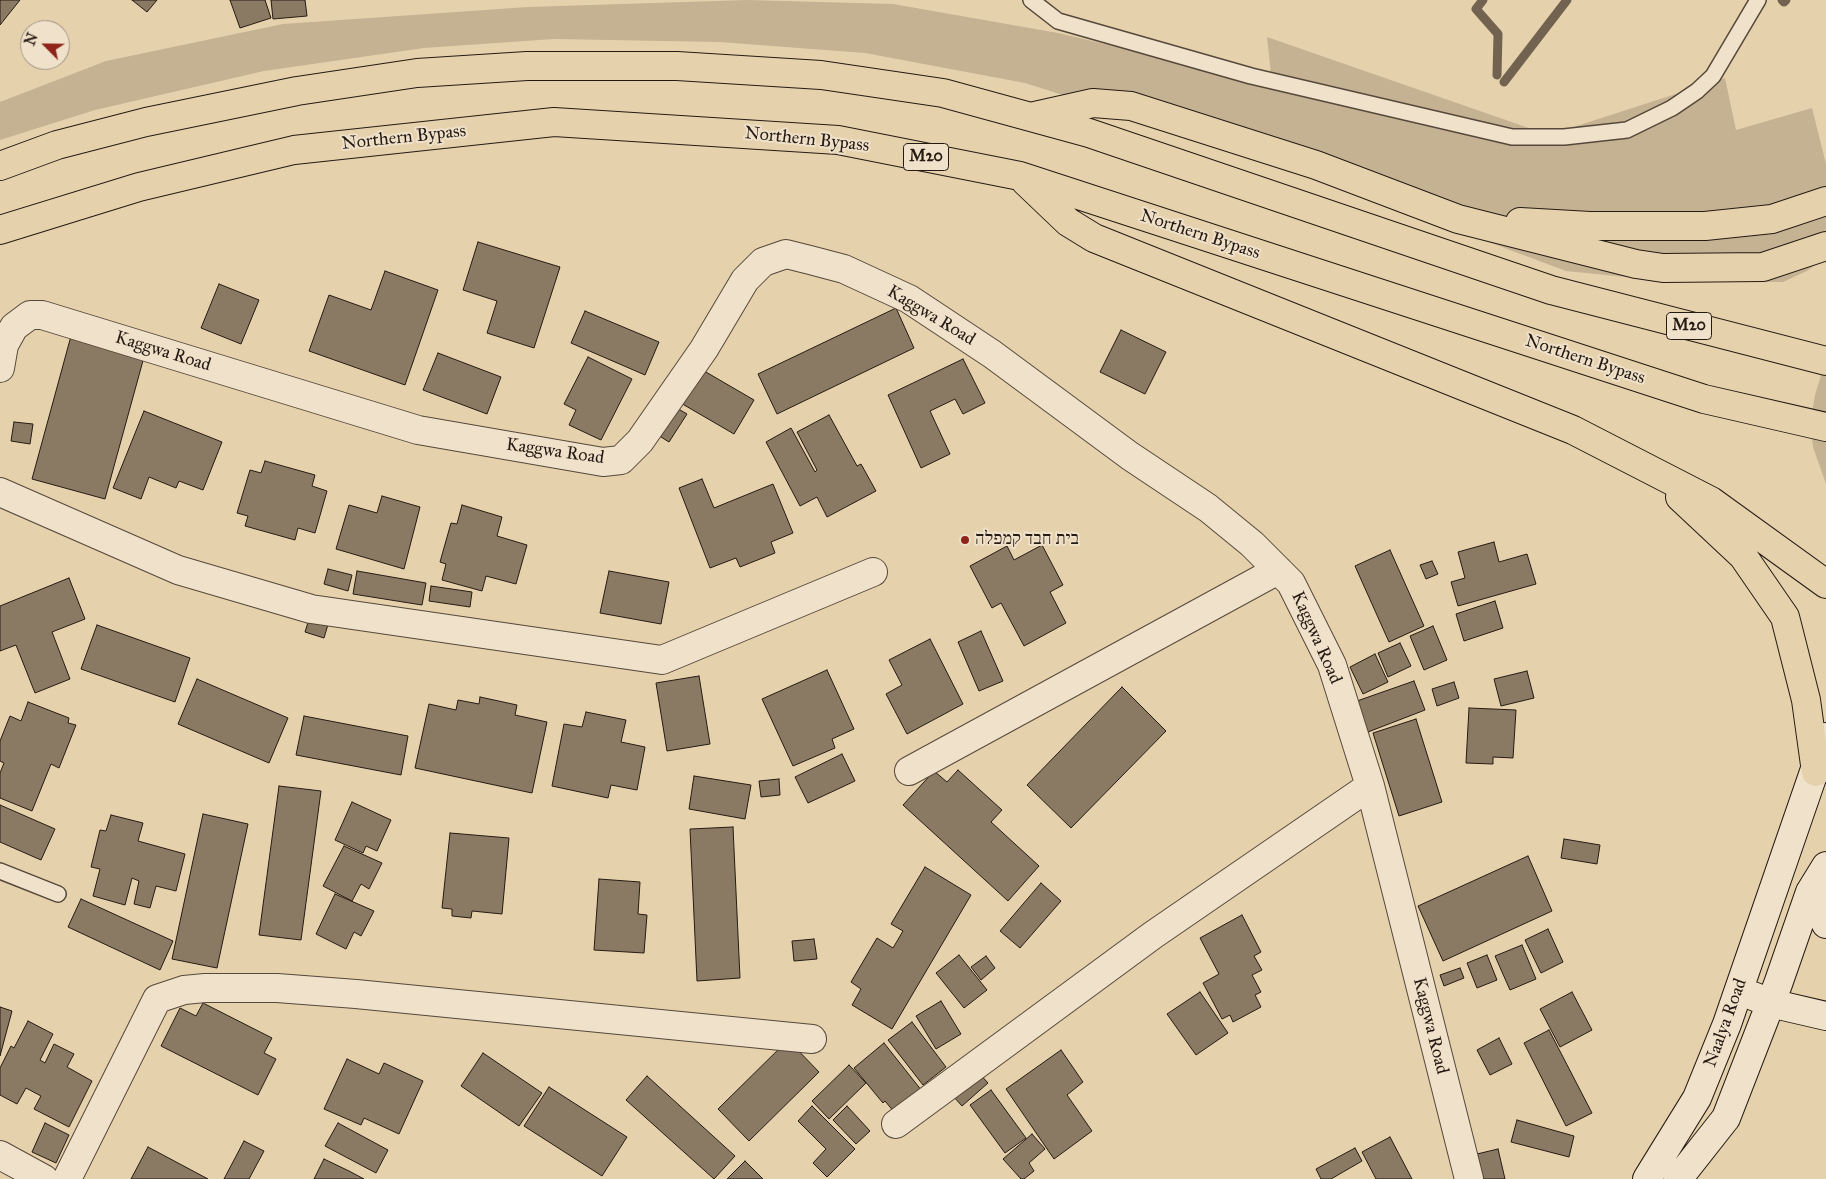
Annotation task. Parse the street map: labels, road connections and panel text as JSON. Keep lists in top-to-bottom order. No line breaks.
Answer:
{"streets":{"highway":["Northern Bypass","M20"],"street":["Kaggwa Road","Naalya Road"]},"places":["בית חבד קמפלה"],"north":"top left"}
